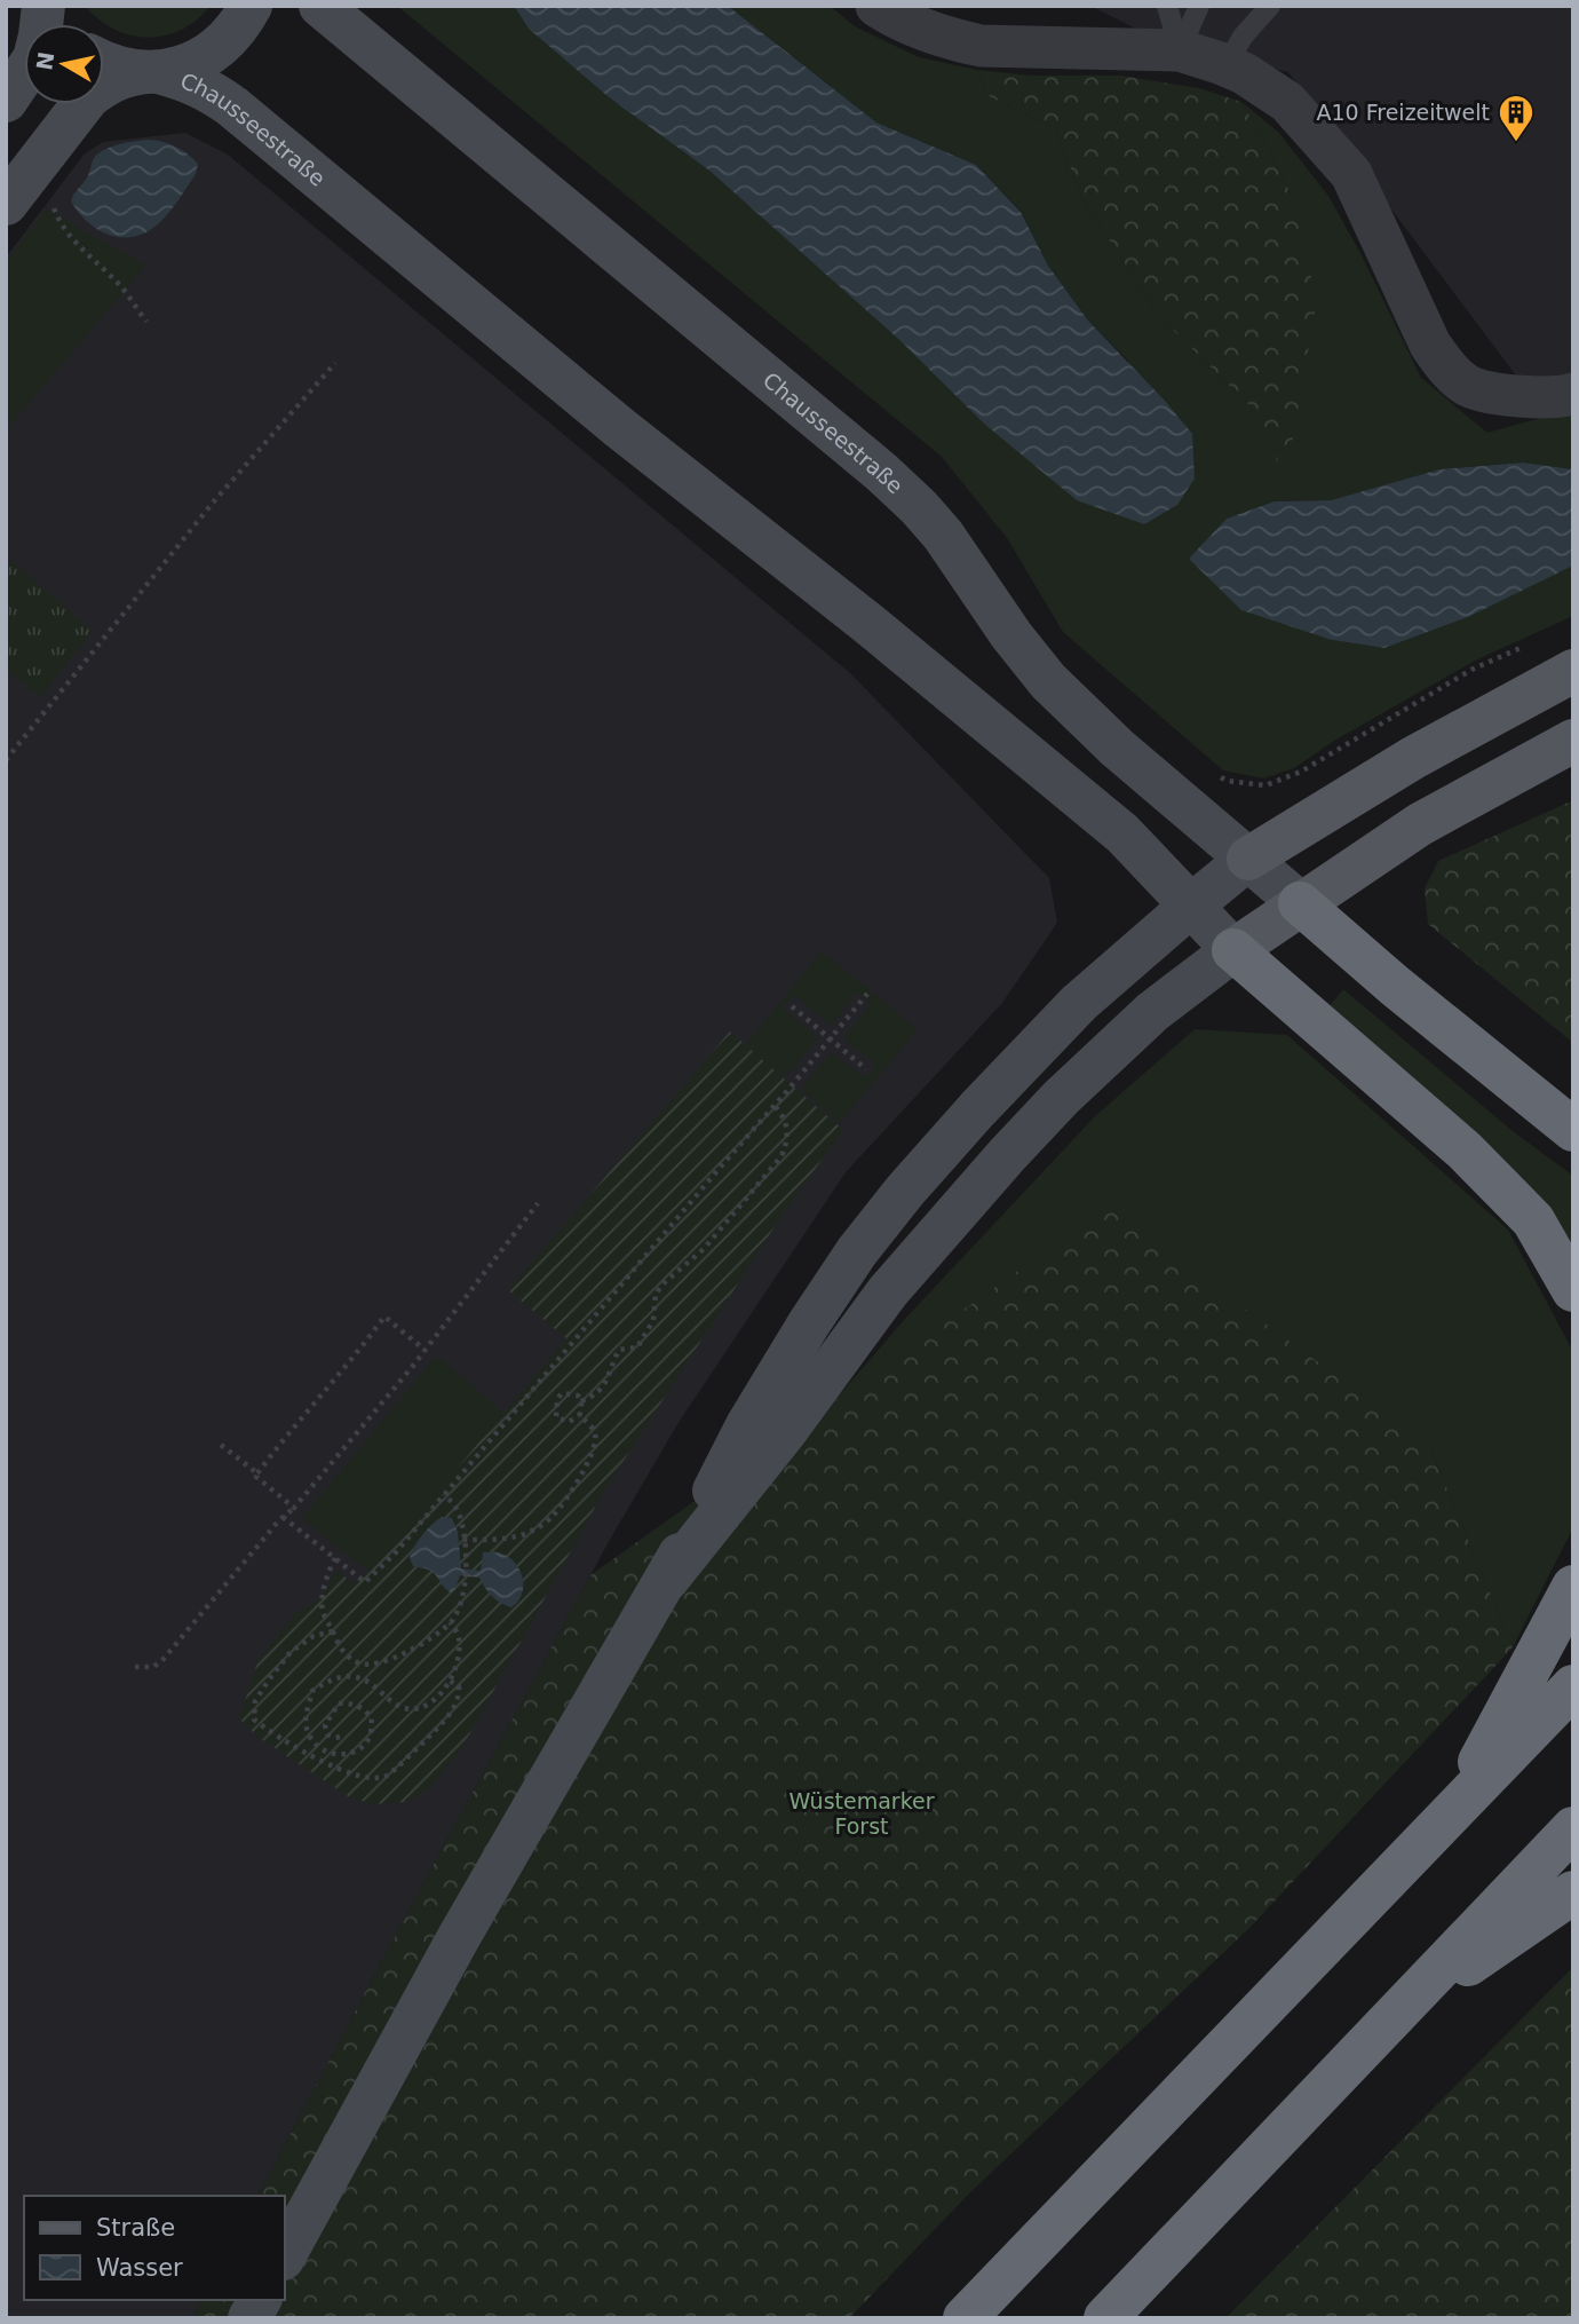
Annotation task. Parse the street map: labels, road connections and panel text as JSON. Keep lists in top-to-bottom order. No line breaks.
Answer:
{"streets":{"street":["Chausseestraße"]},"parks":["Wüstemarker Forst"],"places":{"building":["A10 Freizeitwelt"]},"legend":["Straße","Wasser"],"north":"left"}
